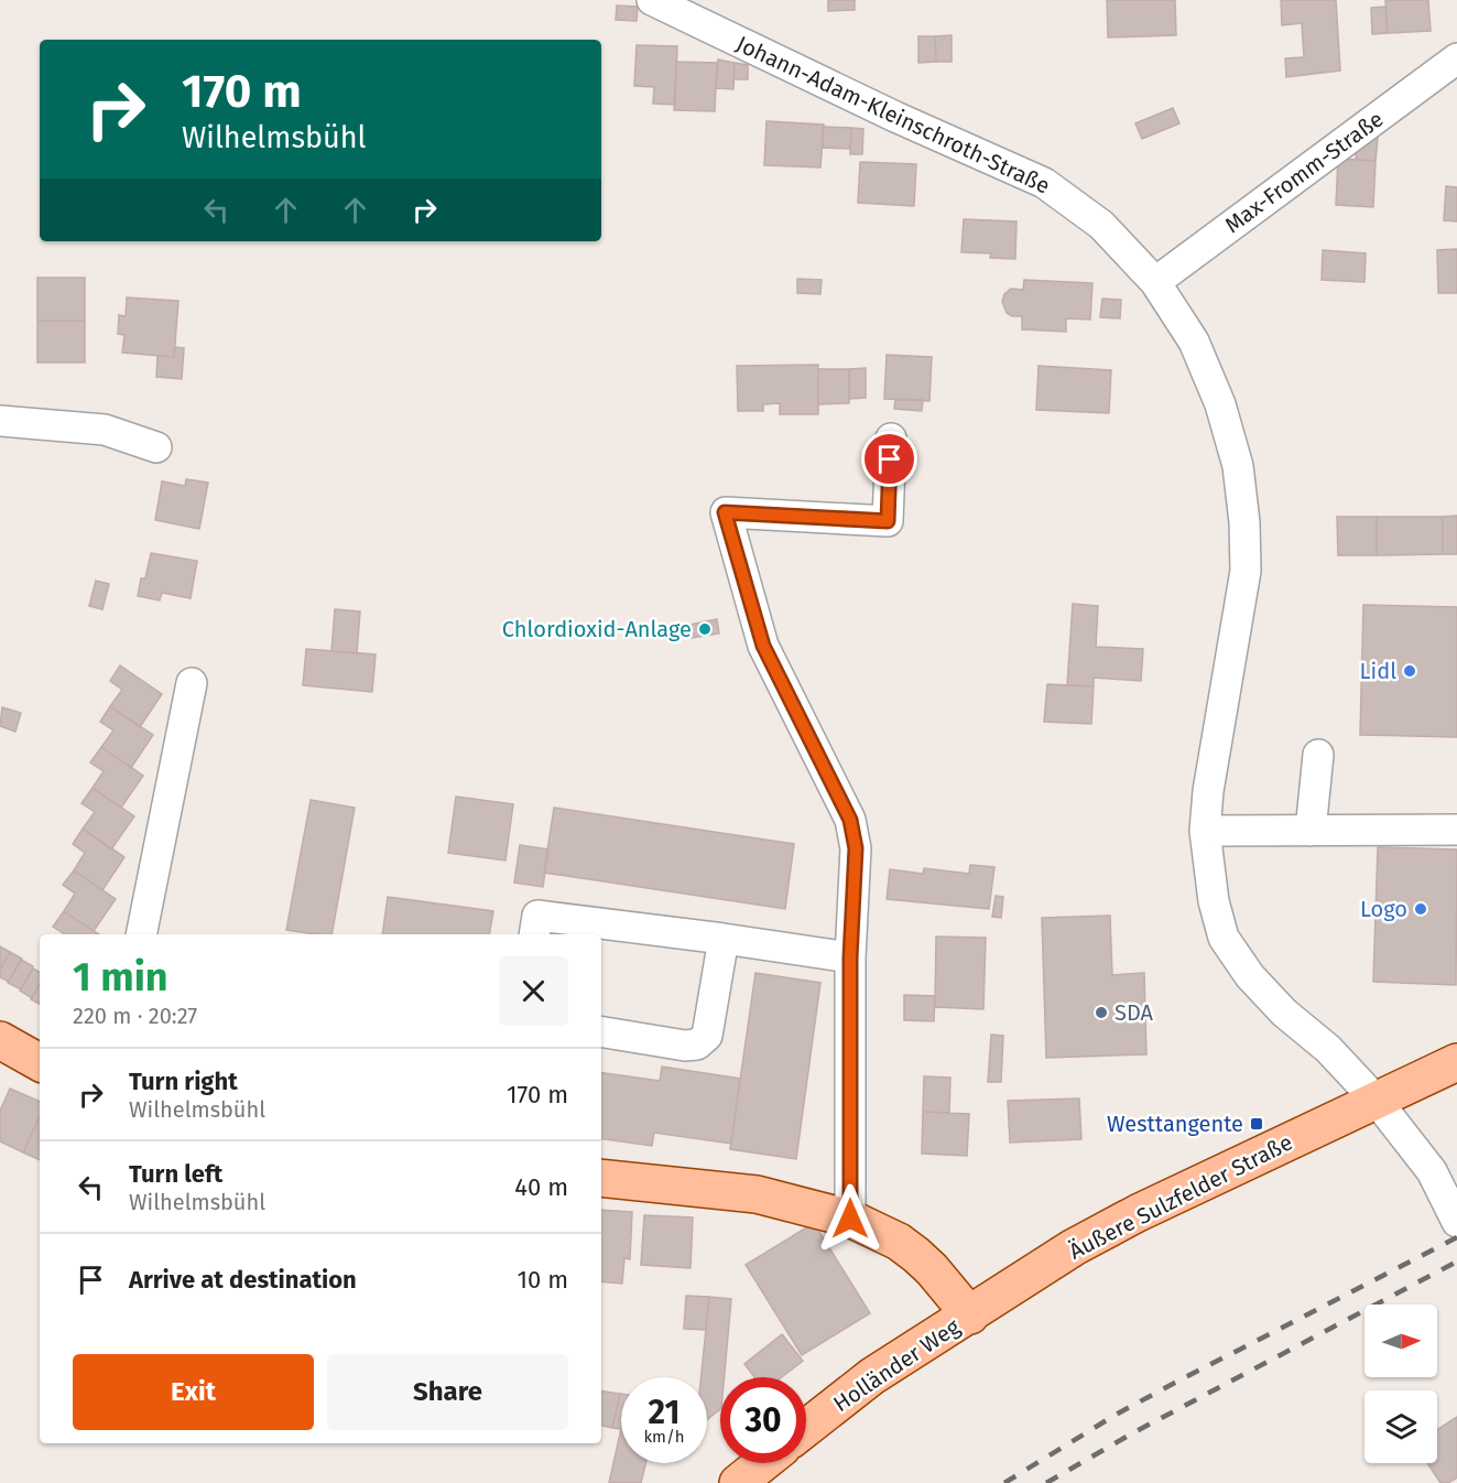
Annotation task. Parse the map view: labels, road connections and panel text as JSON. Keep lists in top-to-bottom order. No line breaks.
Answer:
{"streets":{"main road":["Äußere Sulzfelder Straße","Holländer Weg"],"street":["Johann-Adam-Kleinschroth-Straße","Max-Fromm-Straße"]},"crossings":[["Johann-Adam-Kleinschroth-Straße","Max-Fromm-Straße"],["Johann-Adam-Kleinschroth-Straße","Äußere Sulzfelder Straße"],["Äußere Sulzfelder Straße","Holländer Weg"]],"places":{"other":["Chlordioxid-Anlage","Lidl","Logo","SDA"],"transit":["Westtangente"]},"north":"right","page":{"turn":["170 m","Wilhelmsbühl"],"heading":["1 min","220 m · 20:27"],"list":[{"name":"Turn right","note":"Wilhelmsbühl","value":"170 m"},{"name":"Turn left","note":"Wilhelmsbühl","value":"40 m"},{"name":"Arrive at destination","value":"10 m"}],"buttons":["Exit","Share"],"speed":"21 km/h","limit":"30"}}
